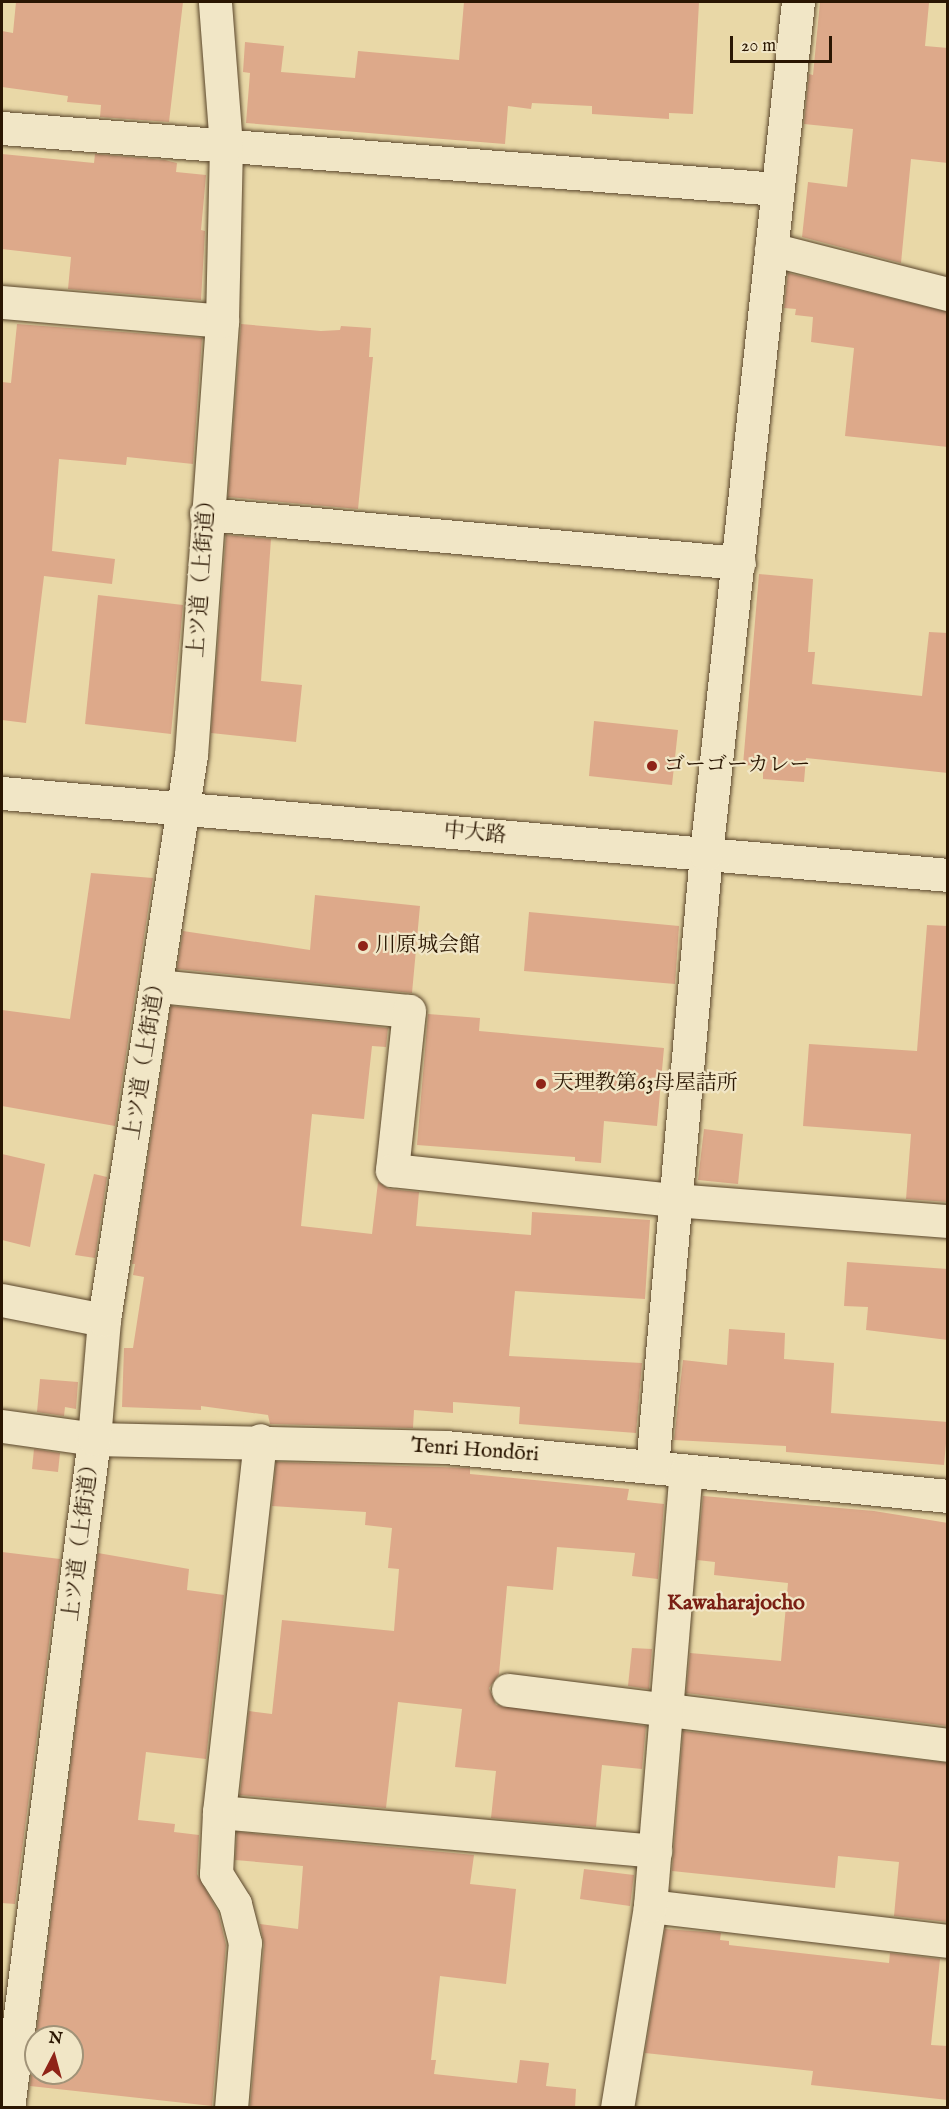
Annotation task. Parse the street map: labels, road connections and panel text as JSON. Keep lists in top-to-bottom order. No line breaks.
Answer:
{"streets":{"street":["上ツ道（上街道）","中大路","Tenri Hondōri"]},"crossings":[["上ツ道（上街道）","中大路"],["上ツ道（上街道）","Tenri Hondōri"]],"districts":["Kawaharajocho"],"places":["ゴーゴーカレー","川原城会館","天理教第63母屋詰所"],"scale_bar":"20 m","north":"top"}
